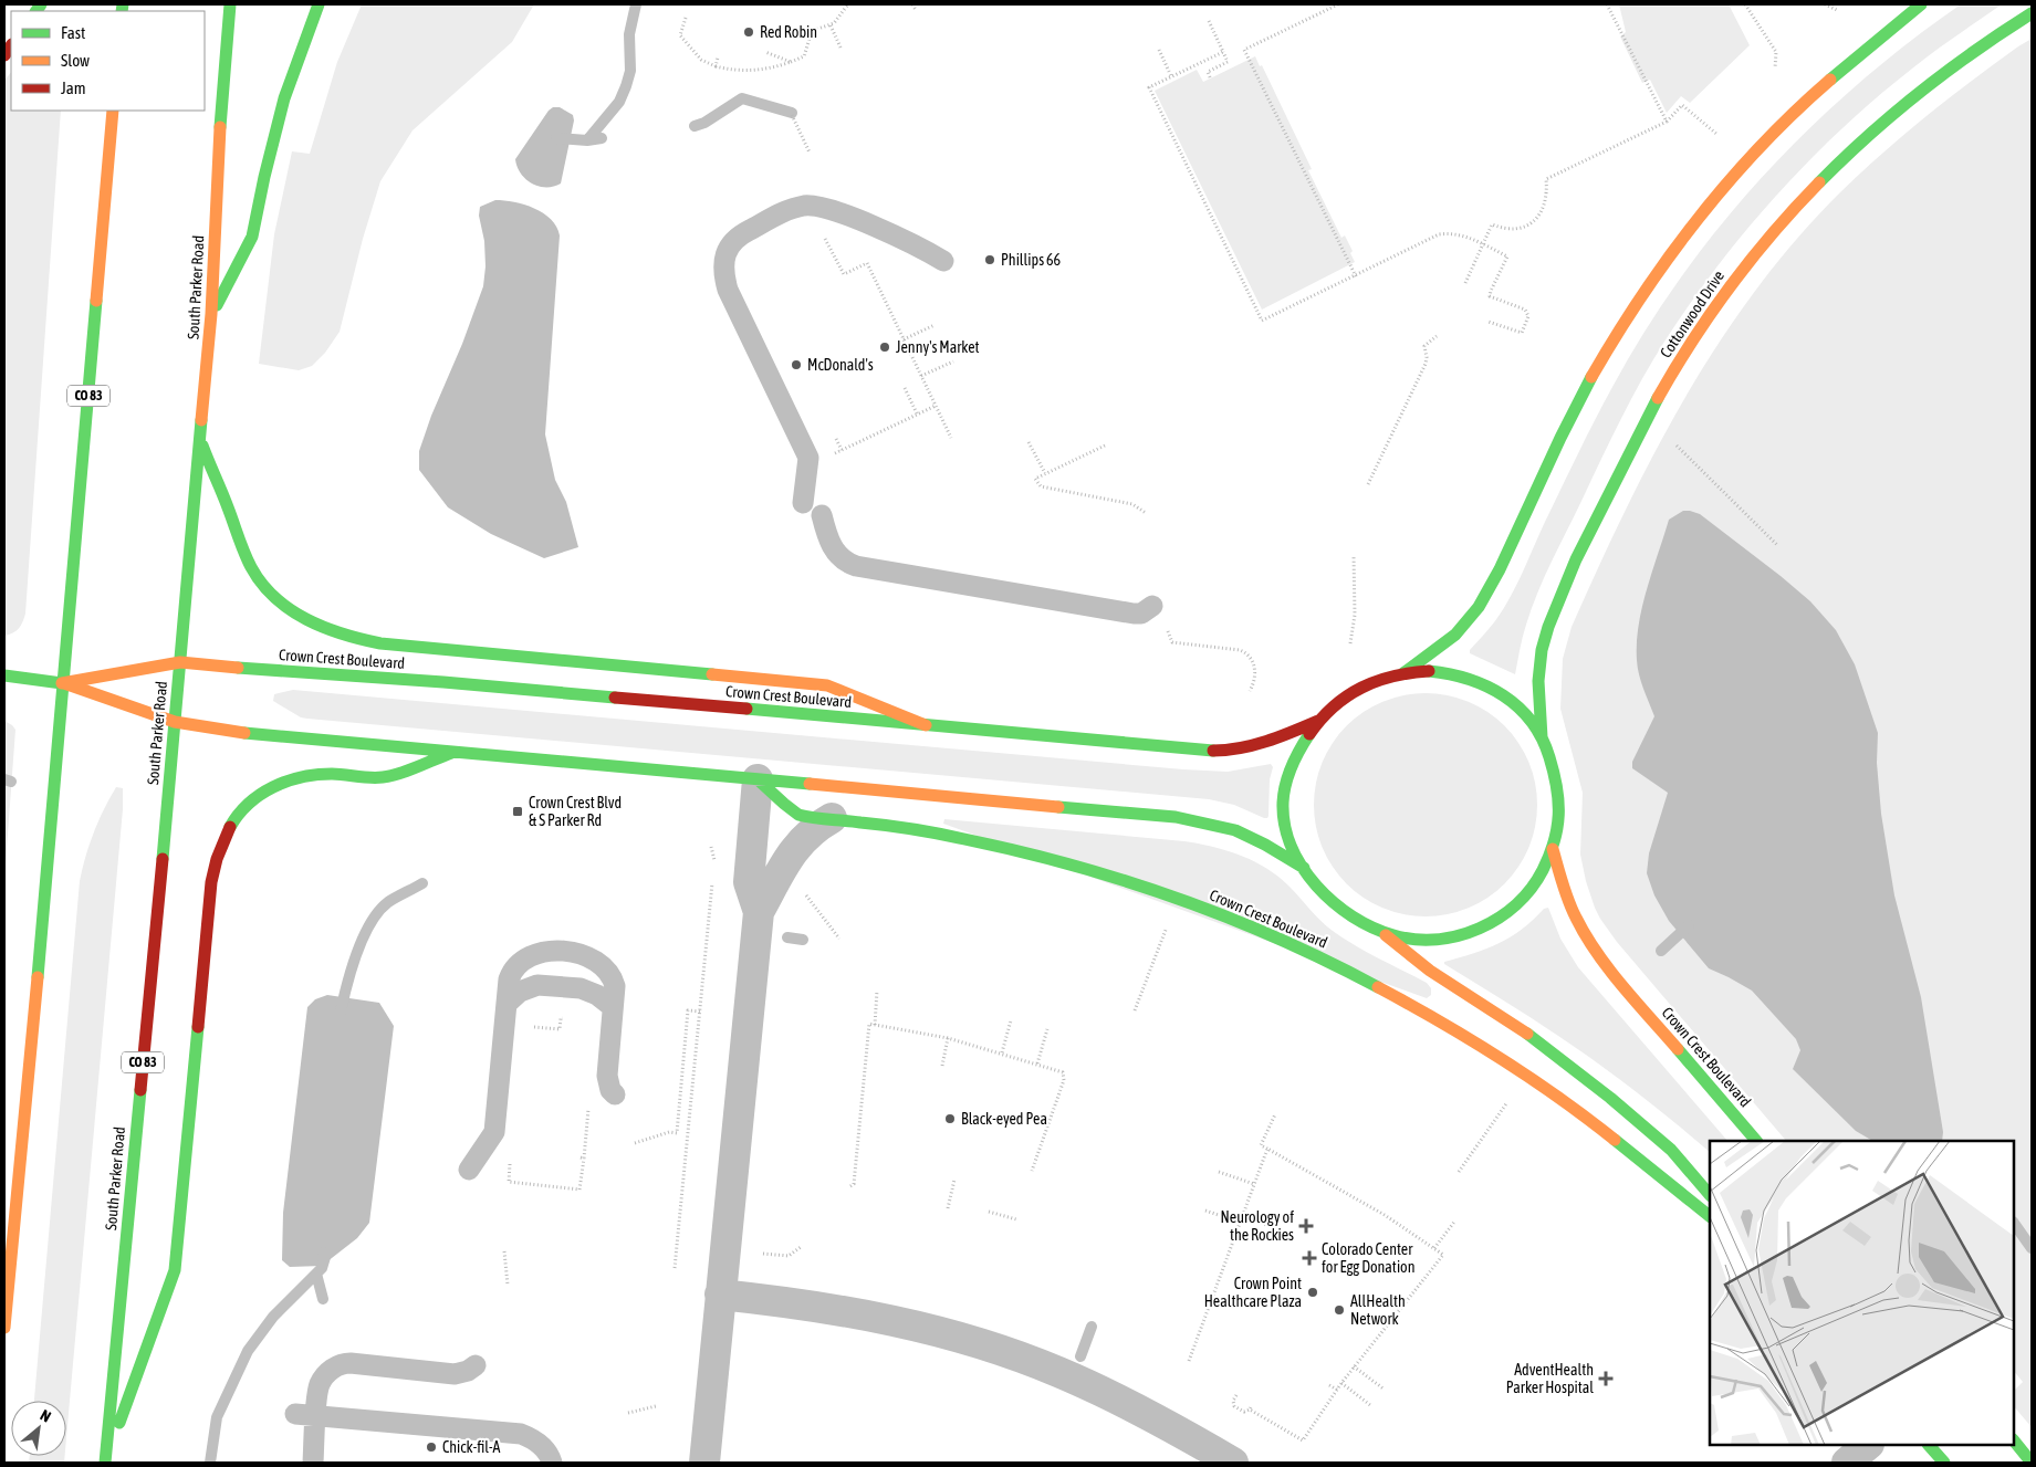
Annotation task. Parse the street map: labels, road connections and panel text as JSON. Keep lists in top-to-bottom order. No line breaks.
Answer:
{"streets":{"main road":["South Parker Road","Cottonwood Drive","CO 83","Crown Crest Boulevard"]},"crossings":[["South Parker Road","Crown Crest Boulevard"],["CO 83","Crown Crest Boulevard"]],"places":{"other":["Red Robin","Phillips 66","Jenny's Market","McDonald's","Black-eyed Pea","Crown Point Healthcare Plaza","AllHealth Network","Chick-fil-A"],"transit":["Crown Crest Blvd & S Parker Rd"],"health":["Neurology of the Rockies","Colorado Center for Egg Donation","AdventHealth Parker Hospital"]},"legend":["Fast","Slow","Jam"],"north":"top right"}
